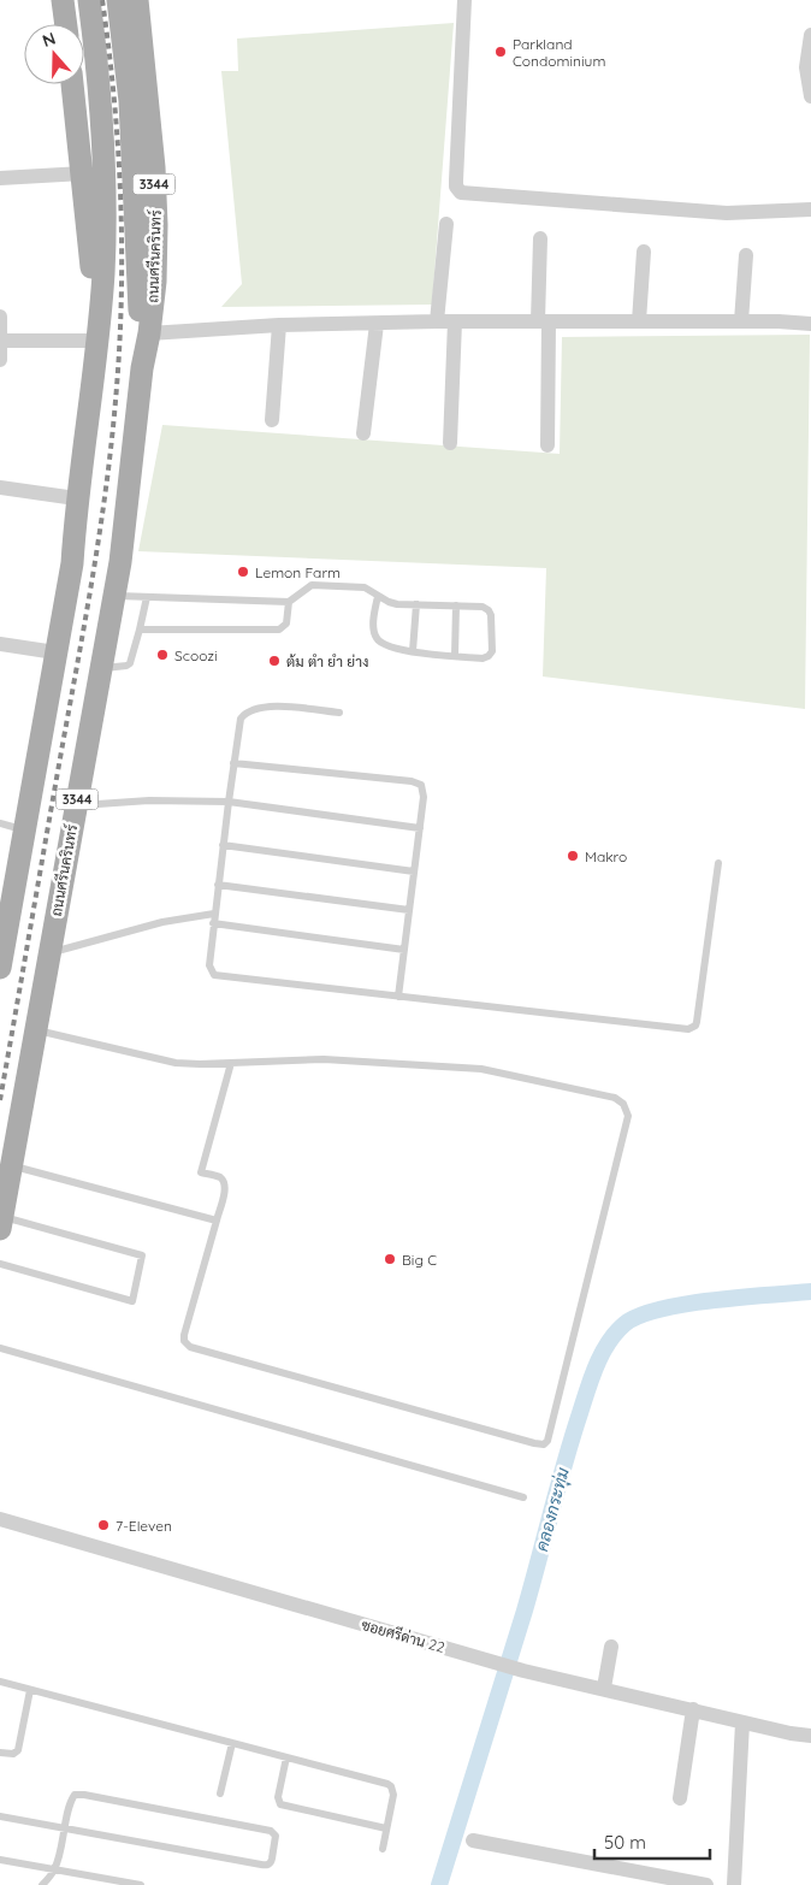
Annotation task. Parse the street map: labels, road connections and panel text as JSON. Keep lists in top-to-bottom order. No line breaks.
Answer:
{"streets":{"main road":["3344","ถนนศรีนครินทร์"],"street":["ซอยศรีด่าน 22"]},"water":["คลองกระทุ่ม"],"places":["Parkland Condominium","Lemon Farm","Scoozi","ต้ม ตำ ยำ ย่าง","Makro","Big C","7-Eleven"],"scale_bar":"50 m","north":"top"}
